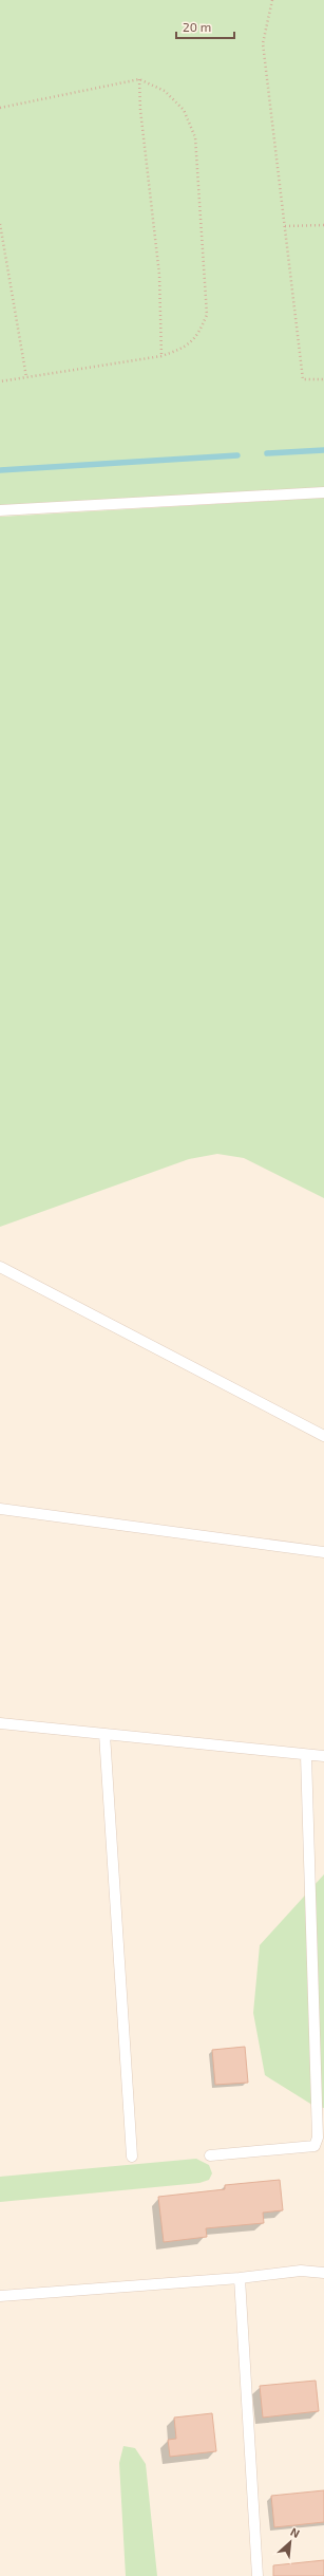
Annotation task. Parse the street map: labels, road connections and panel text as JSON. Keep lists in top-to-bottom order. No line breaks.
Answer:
{"scale_bar":"20 m","north":"top right"}
